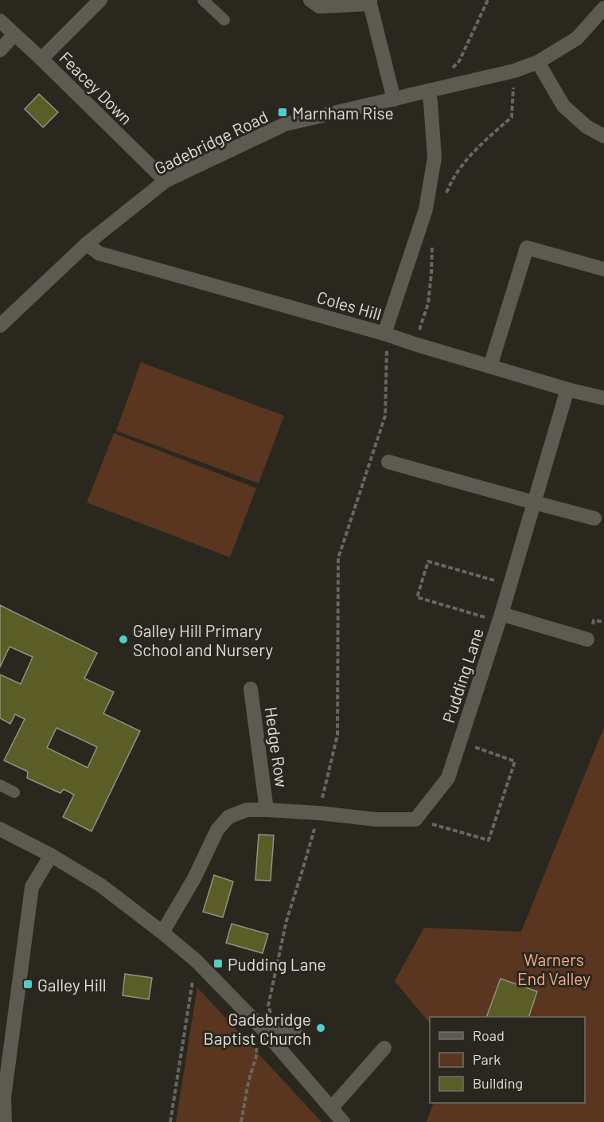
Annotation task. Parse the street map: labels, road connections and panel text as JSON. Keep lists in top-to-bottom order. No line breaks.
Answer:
{"streets":{"street":["Feacey Down","Gadebridge Road","Coles Hill","Pudding Lane","Hedge Row"]},"crossings":[["Feacey Down","Gadebridge Road"],["Gadebridge Road","Coles Hill"],["Coles Hill","Pudding Lane"]],"parks":["Warners End Valley"],"places":{"transit":["Marnham Rise","Pudding Lane","Galley Hill"],"other":["Galley Hill Primary School and Nursery","Gadebridge Baptist Church"]},"legend":["Road","Park","Building"]}
